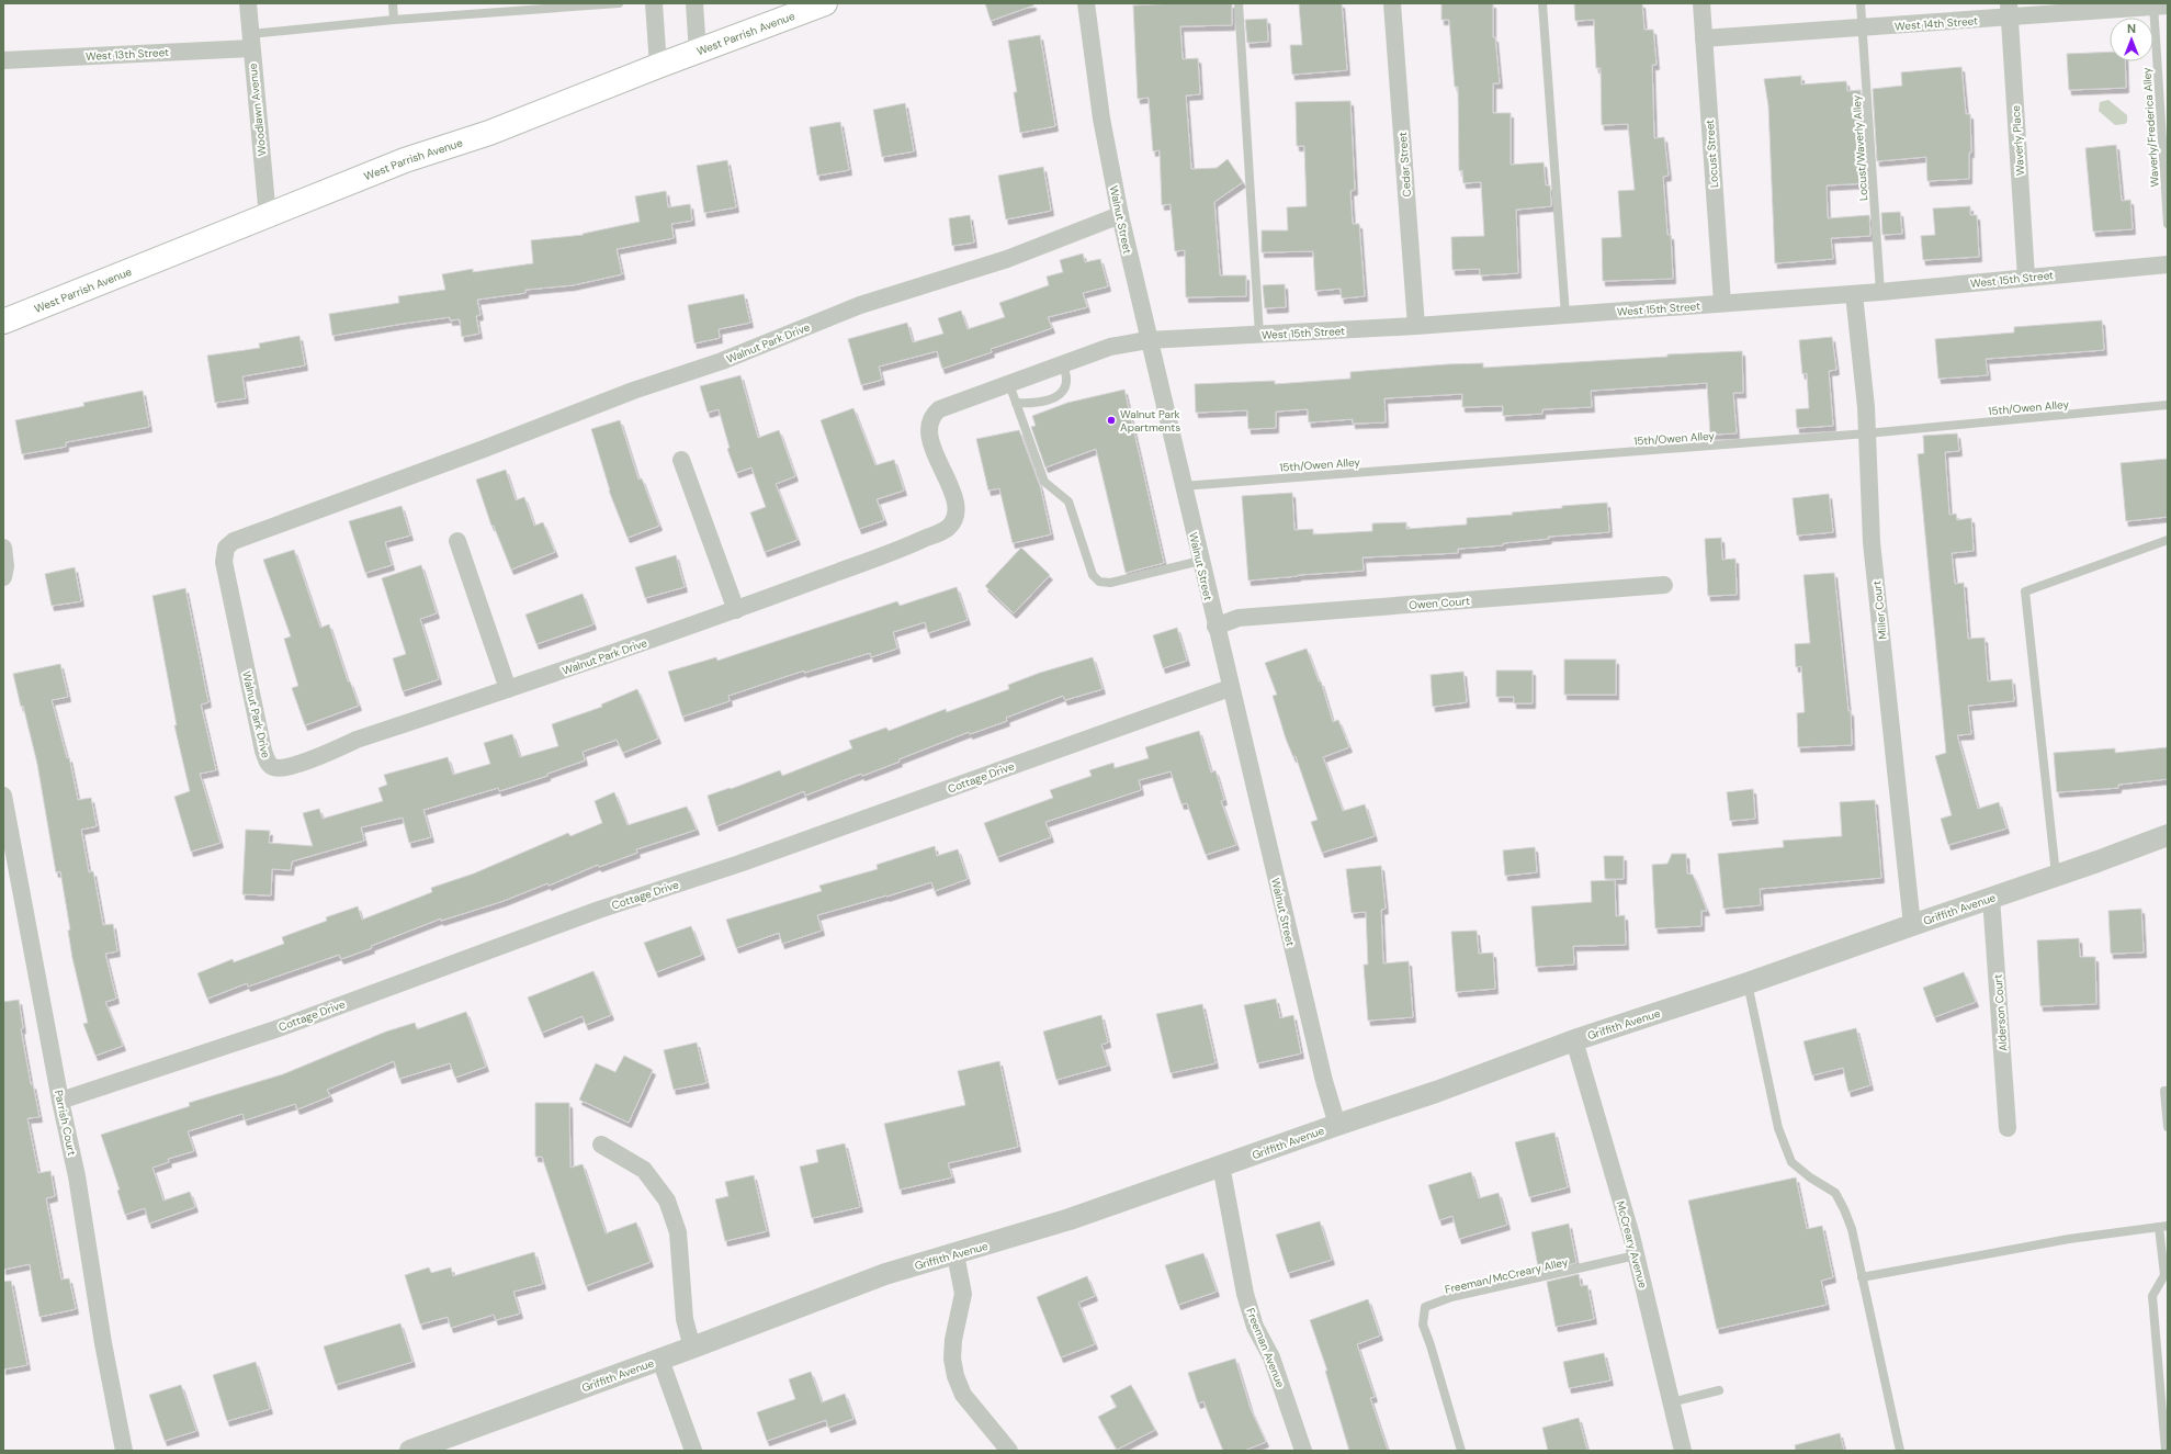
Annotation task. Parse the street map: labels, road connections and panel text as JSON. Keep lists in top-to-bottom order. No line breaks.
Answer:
{"streets":{"main road":["West Parrish Avenue"],"street":["West 14th Street","West 13th Street","Woodlawn Avenue","Waverly Place","Locust Street","Cedar Street","Walnut Street","West 15th Street","Walnut Park Drive","Owen Court","Miller Court","Cottage Drive","Griffith Avenue","Alderson Court","Parrish Court","McCreary Avenue","Freeman Avenue"],"lane":["Waverly/Frederica Alley","Locust/Waverly Alley","15th/Owen Alley","Freeman/McCreary Alley"]},"crossings":[["West 14th Street","Waverly/Frederica Alley"],["West 14th Street","Waverly Place"],["West 14th Street","Locust/Waverly Alley"],["West 14th Street","Locust Street"],["West Parrish Avenue","Woodlawn Avenue"],["West 13th Street","Woodlawn Avenue"],["Waverly Place","West 15th Street"],["Locust/Waverly Alley","West 15th Street"],["Locust Street","West 15th Street"],["Cedar Street","West 15th Street"],["Walnut Street","West 15th Street"],["Walnut Street","Walnut Park Drive"],["Walnut Street","15th/Owen Alley"],["Walnut Street","Owen Court"],["Walnut Street","Cottage Drive"],["Walnut Street","Griffith Avenue"],["West 15th Street","Walnut Park Drive"],["West 15th Street","Miller Court"],["15th/Owen Alley","Miller Court"],["Miller Court","Griffith Avenue"],["Cottage Drive","Parrish Court"],["Griffith Avenue","Alderson Court"],["Griffith Avenue","McCreary Avenue"],["Griffith Avenue","Freeman Avenue"],["McCreary Avenue","Freeman/McCreary Alley"]],"places":["Walnut Park Apartments"],"north":"top"}
